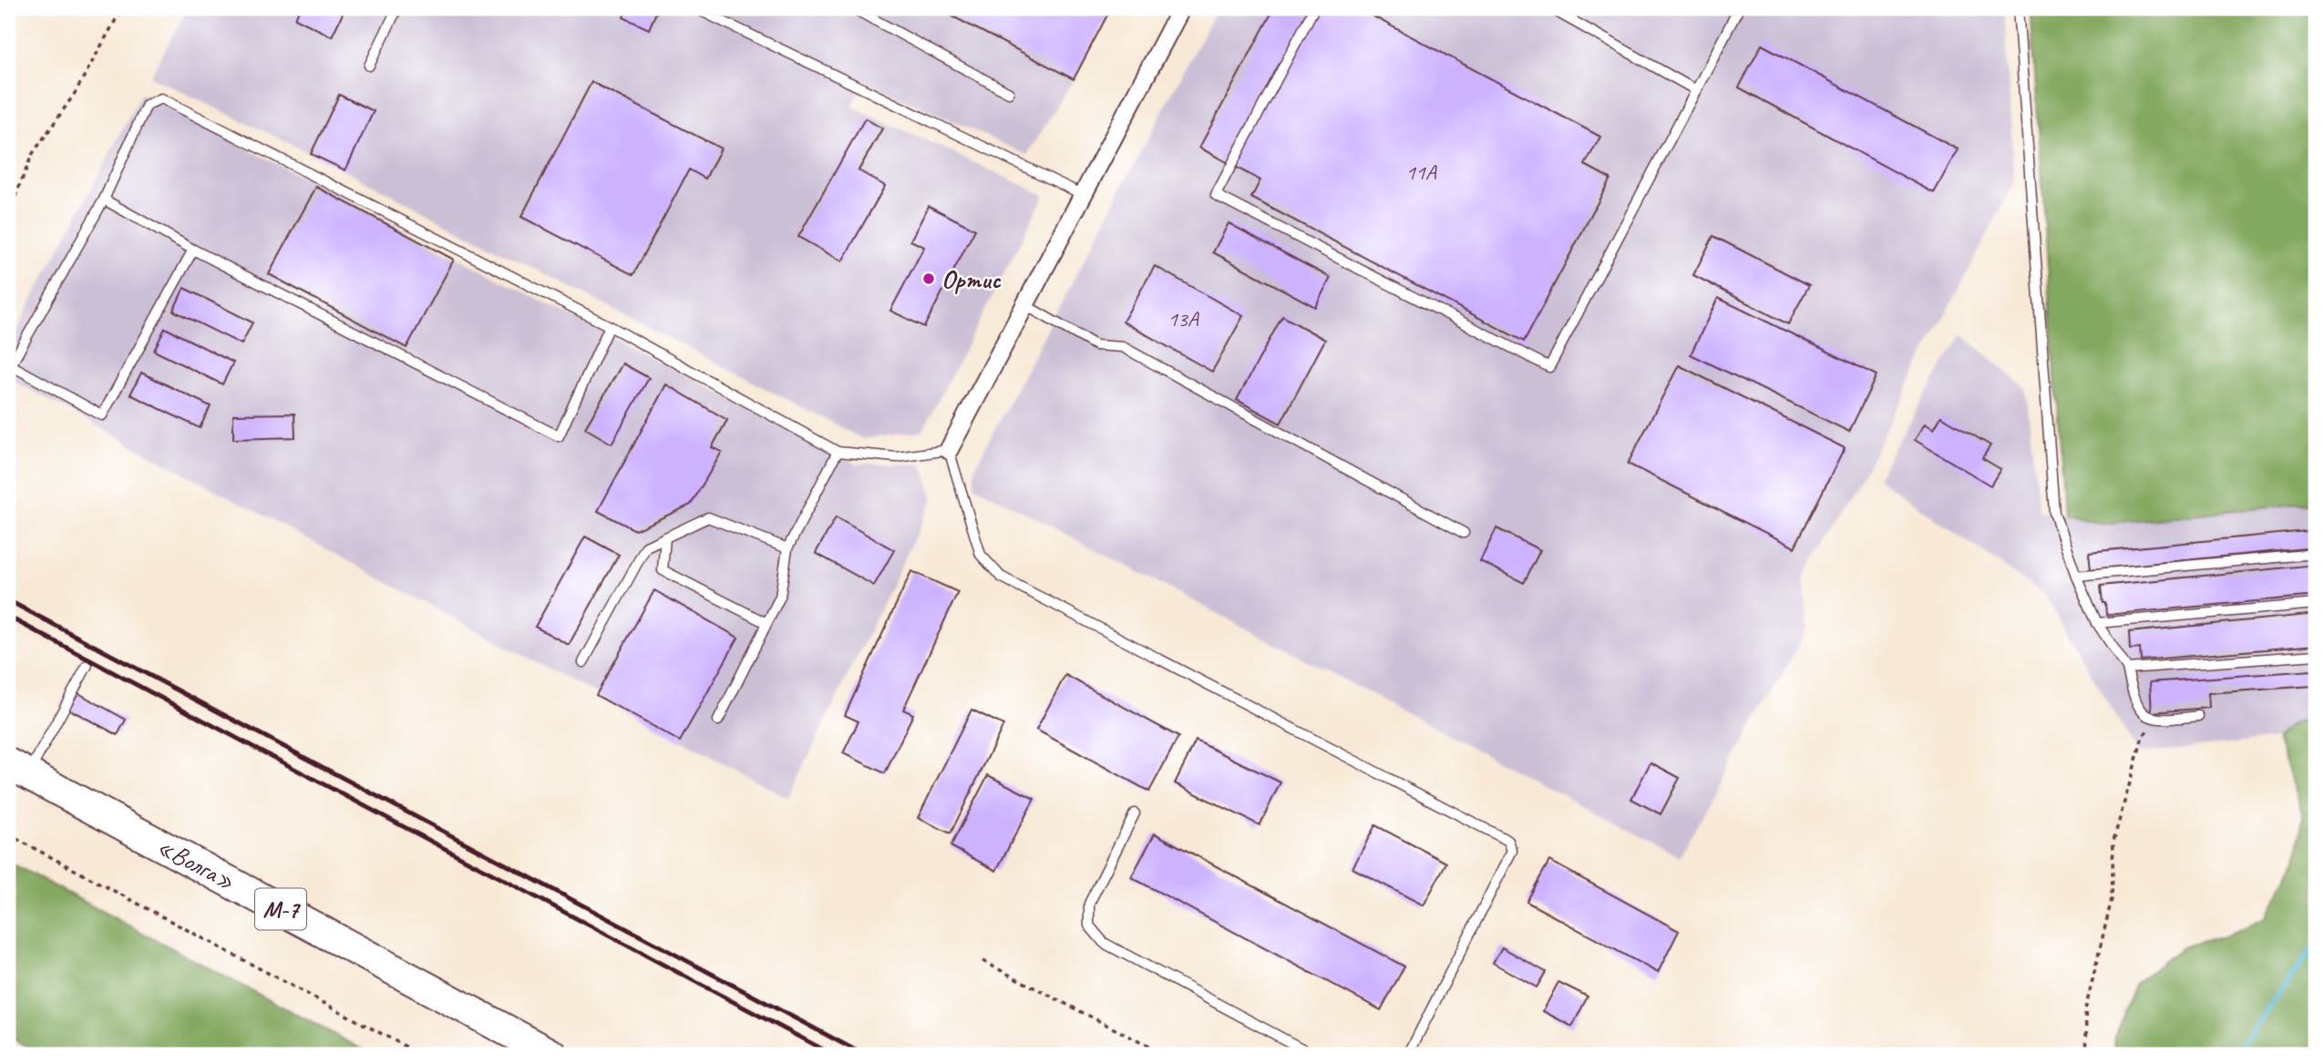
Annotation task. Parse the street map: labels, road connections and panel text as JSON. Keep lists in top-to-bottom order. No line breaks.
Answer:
{"streets":{"highway":["«Волга»","М-7"]},"places":["Ортис"],"house_numbers":["11А","13А"]}
